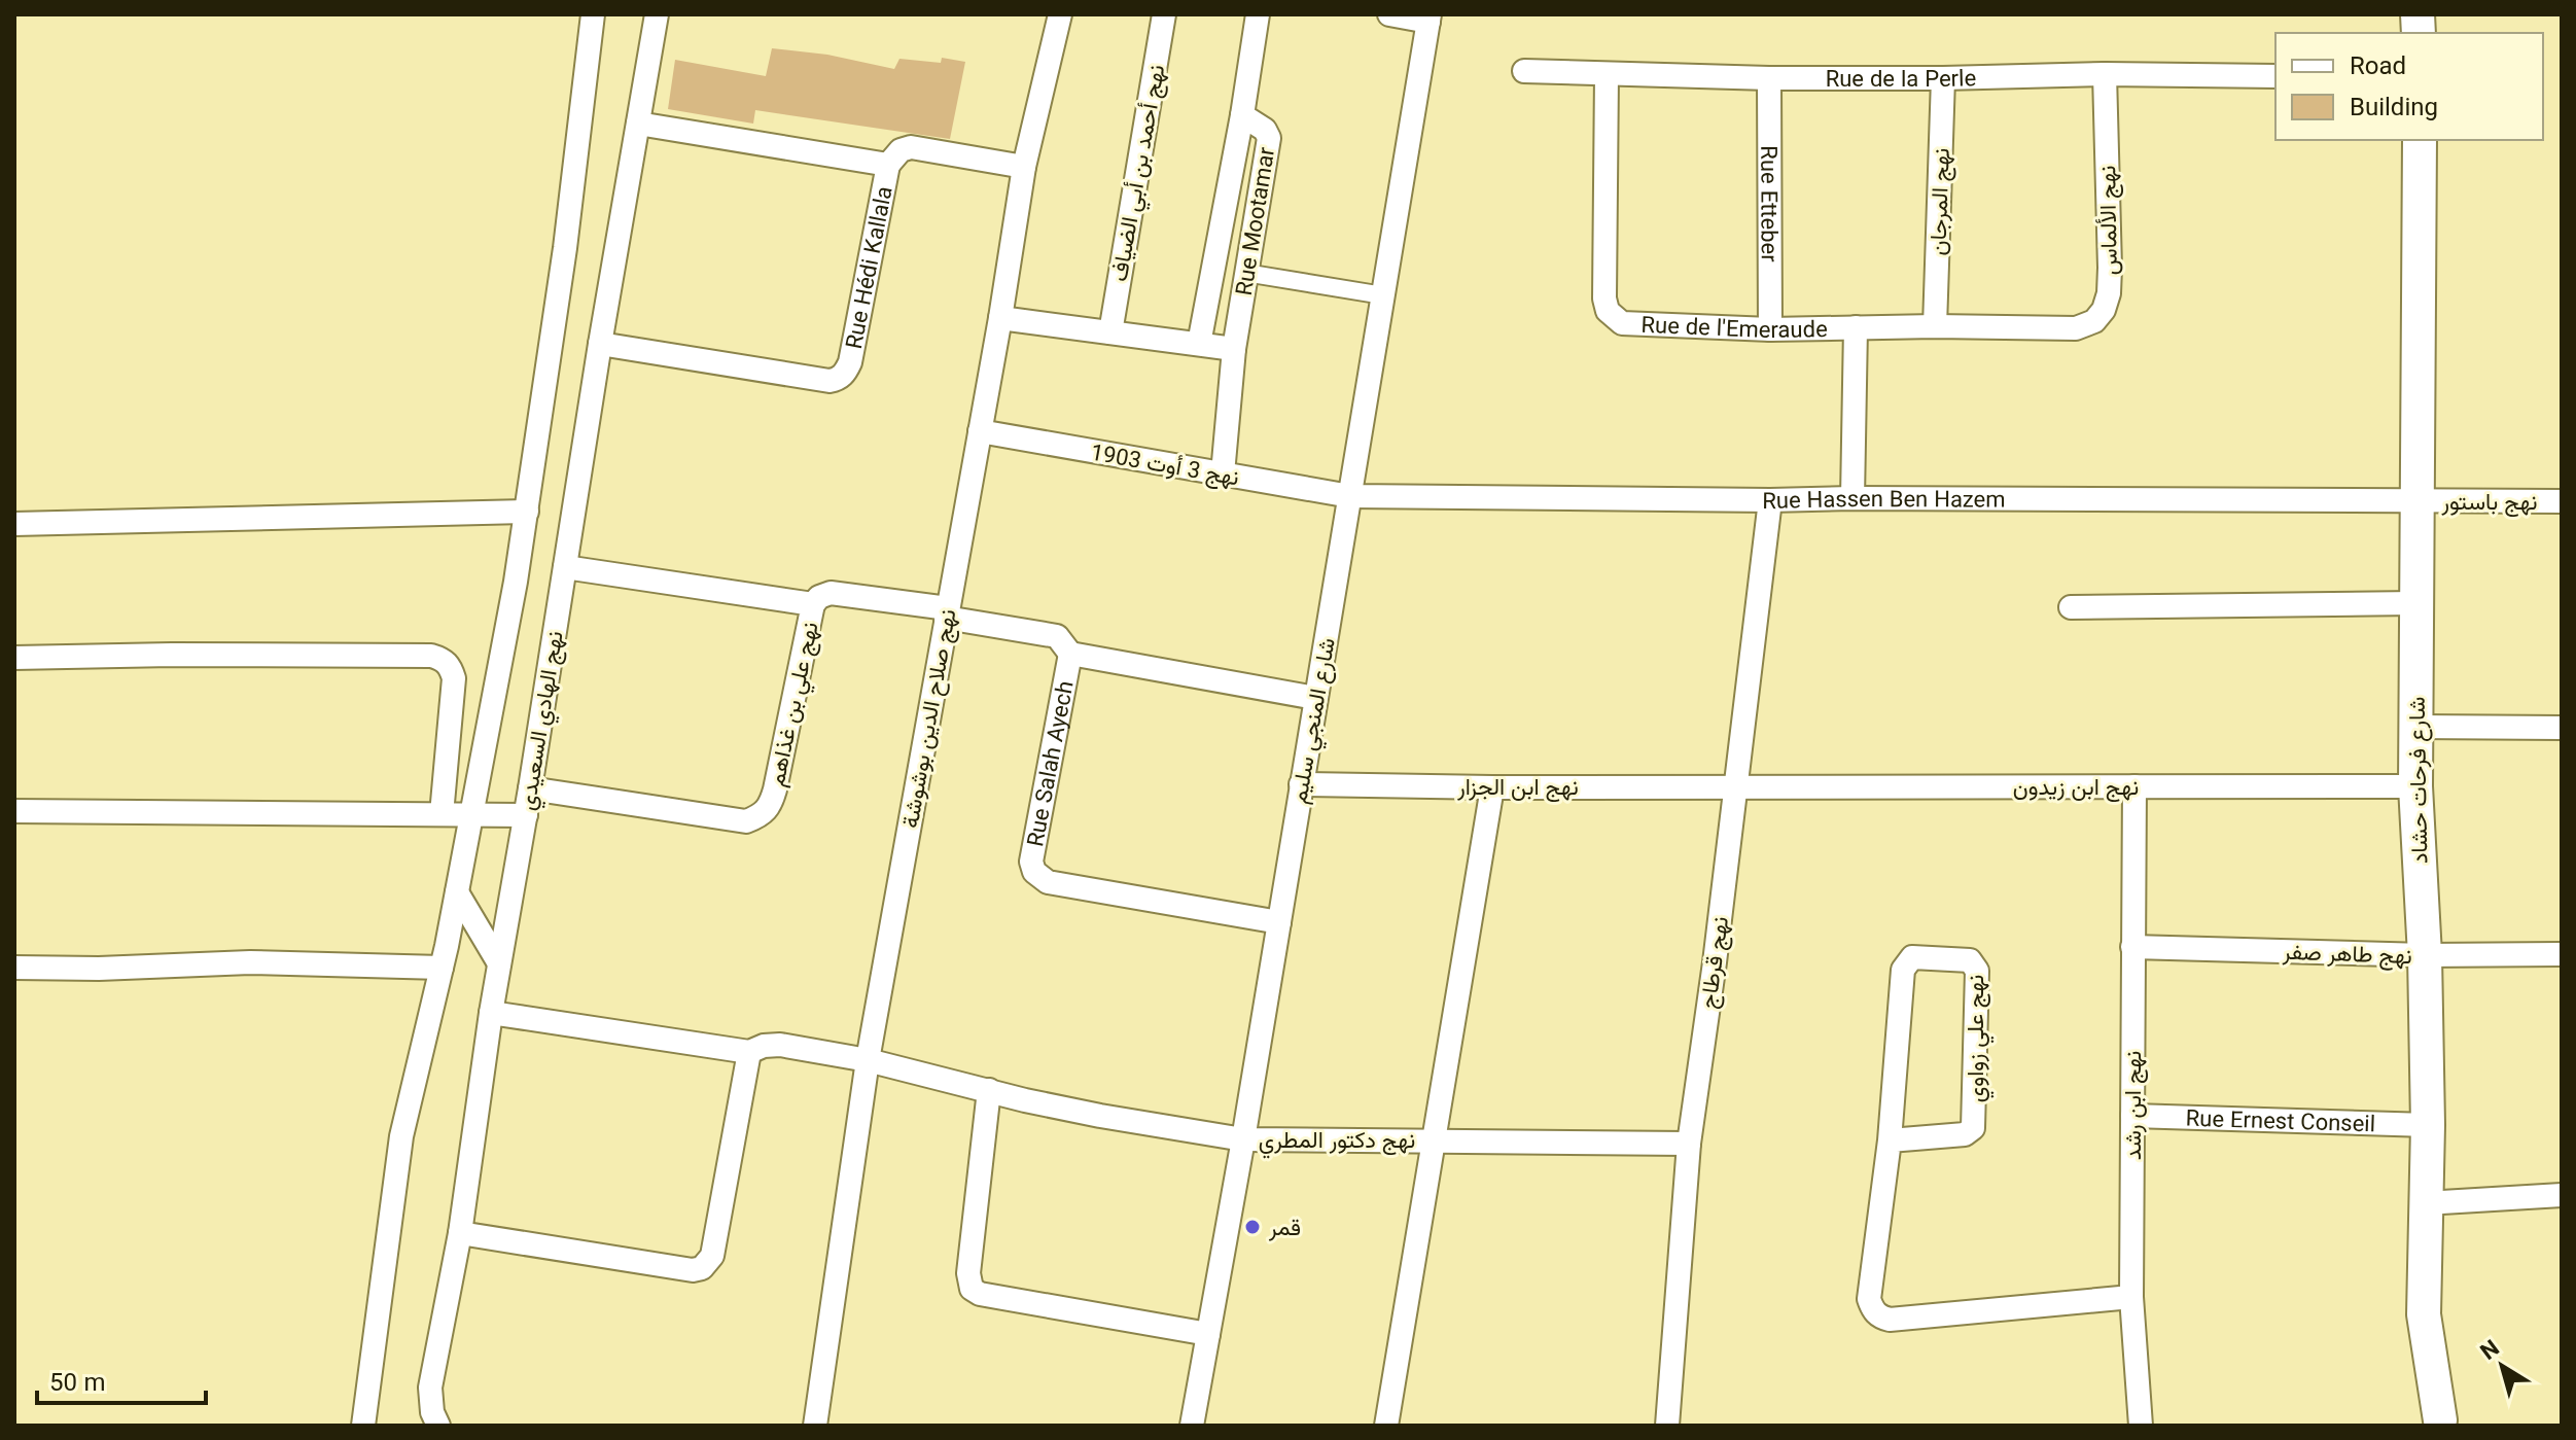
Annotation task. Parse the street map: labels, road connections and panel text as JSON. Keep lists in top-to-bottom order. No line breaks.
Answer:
{"streets":{"main road":["شارع فرحات حشاد"],"street":["Rue de la Perle","نهج أحمد بن أبي الضياف","نهج المرجان","Rue Etteber","نهج الألماس","Rue Mootamar","Rue Hédi Kallala","Rue de l'Emeraude","نهج 3 أوت 1903","Rue Hassen Ben Hazem","نهج باستور","نهج علي بن غذاهم","نهج صلاح الدين بوشوشة","نهج الهادي السعيدي","شارع المنجي سليم","Rue Salah Ayech","نهج ابن الجزار","نهج ابن زيدون","نهج طاهر صفر","نهج قرطاج","نهج علي زواوي","نهج ابن رشد","Rue Ernest Conseil","نهج دكتور المطري"]},"crossings":[["Rue de la Perle","نهج المرجان"],["Rue de la Perle","Rue Etteber"],["Rue de la Perle","نهج الألماس"],["Rue de la Perle","Rue de l'Emeraude"],["نهج المرجان","نهج الألماس"],["Rue Etteber","Rue de l'Emeraude"],["نهج الألماس","Rue de l'Emeraude"],["Rue Mootamar","نهج 3 أوت 1903"],["Rue Hédi Kallala","نهج الهادي السعيدي"],["نهج 3 أوت 1903","Rue Hassen Ben Hazem"],["نهج 3 أوت 1903","نهج صلاح الدين بوشوشة"],["نهج 3 أوت 1903","شارع المنجي سليم"],["Rue Hassen Ben Hazem","نهج باستور"],["Rue Hassen Ben Hazem","شارع المنجي سليم"],["Rue Hassen Ben Hazem","شارع فرحات حشاد"],["Rue Hassen Ben Hazem","نهج قرطاج"],["نهج باستور","شارع فرحات حشاد"],["نهج علي بن غذاهم","نهج الهادي السعيدي"],["نهج صلاح الدين بوشوشة","نهج دكتور المطري"],["نهج الهادي السعيدي","نهج دكتور المطري"],["شارع المنجي سليم","Rue Salah Ayech"],["شارع المنجي سليم","نهج ابن الجزار"],["شارع المنجي سليم","نهج دكتور المطري"],["شارع فرحات حشاد","نهج ابن زيدون"],["شارع فرحات حشاد","نهج طاهر صفر"],["شارع فرحات حشاد","Rue Ernest Conseil"],["نهج ابن الجزار","نهج ابن زيدون"],["نهج ابن الجزار","نهج قرطاج"],["نهج ابن زيدون","نهج قرطاج"],["نهج ابن زيدون","نهج ابن رشد"],["نهج طاهر صفر","نهج ابن رشد"],["نهج قرطاج","نهج دكتور المطري"],["نهج علي زواوي","نهج ابن رشد"],["نهج ابن رشد","Rue Ernest Conseil"]],"places":["قمر"],"legend":["Road","Building"],"scale_bar":"50 m","north":"top left"}
